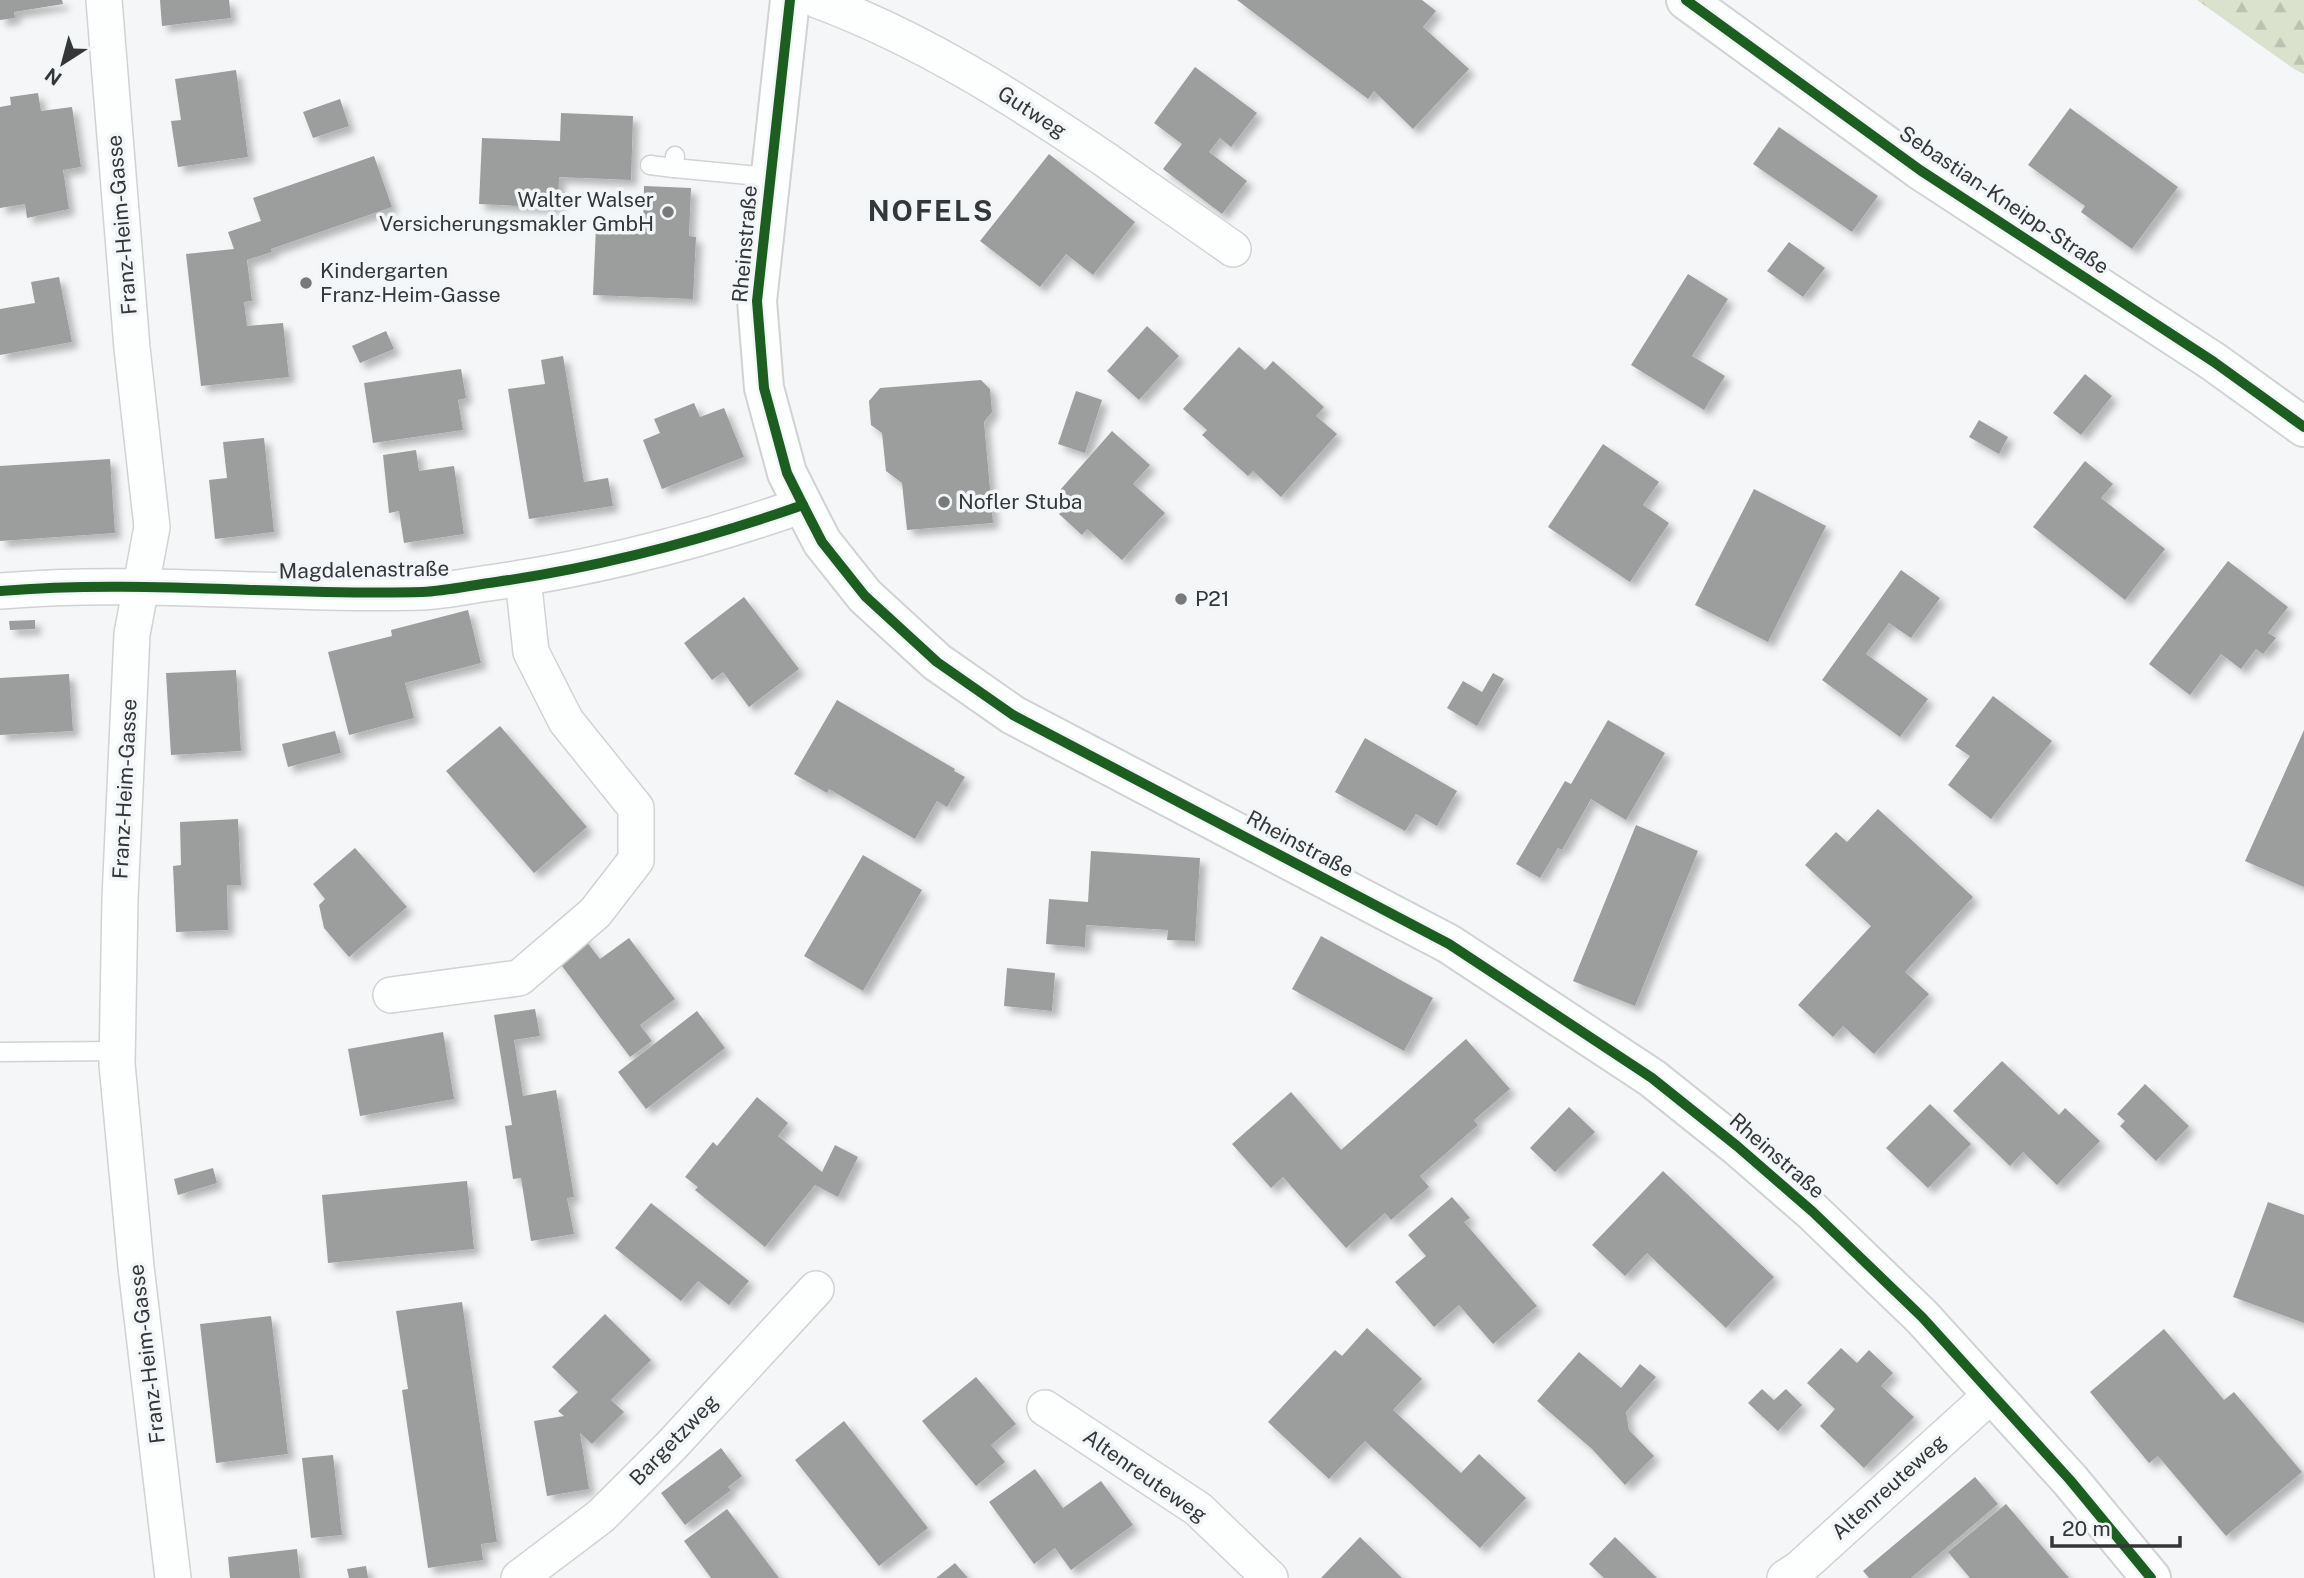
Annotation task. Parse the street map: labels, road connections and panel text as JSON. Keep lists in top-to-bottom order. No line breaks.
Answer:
{"streets":{"main road":["Sebastian-Kneipp-Straße","Rheinstraße"],"street":["Gutweg","Franz-Heim-Gasse","Magdalenastraße","Bargetzweg","Altenreuteweg"]},"crossings":[["Franz-Heim-Gasse","Magdalenastraße"],["Rheinstraße","Magdalenastraße"],["Rheinstraße","Altenreuteweg"]],"districts":["NOFELS"],"places":["Walter Walser Versicherungsmakler GmbH","Kindergarten Franz-Heim-Gasse","Nofler Stuba","P21"],"scale_bar":"20 m","north":"bottom left"}
